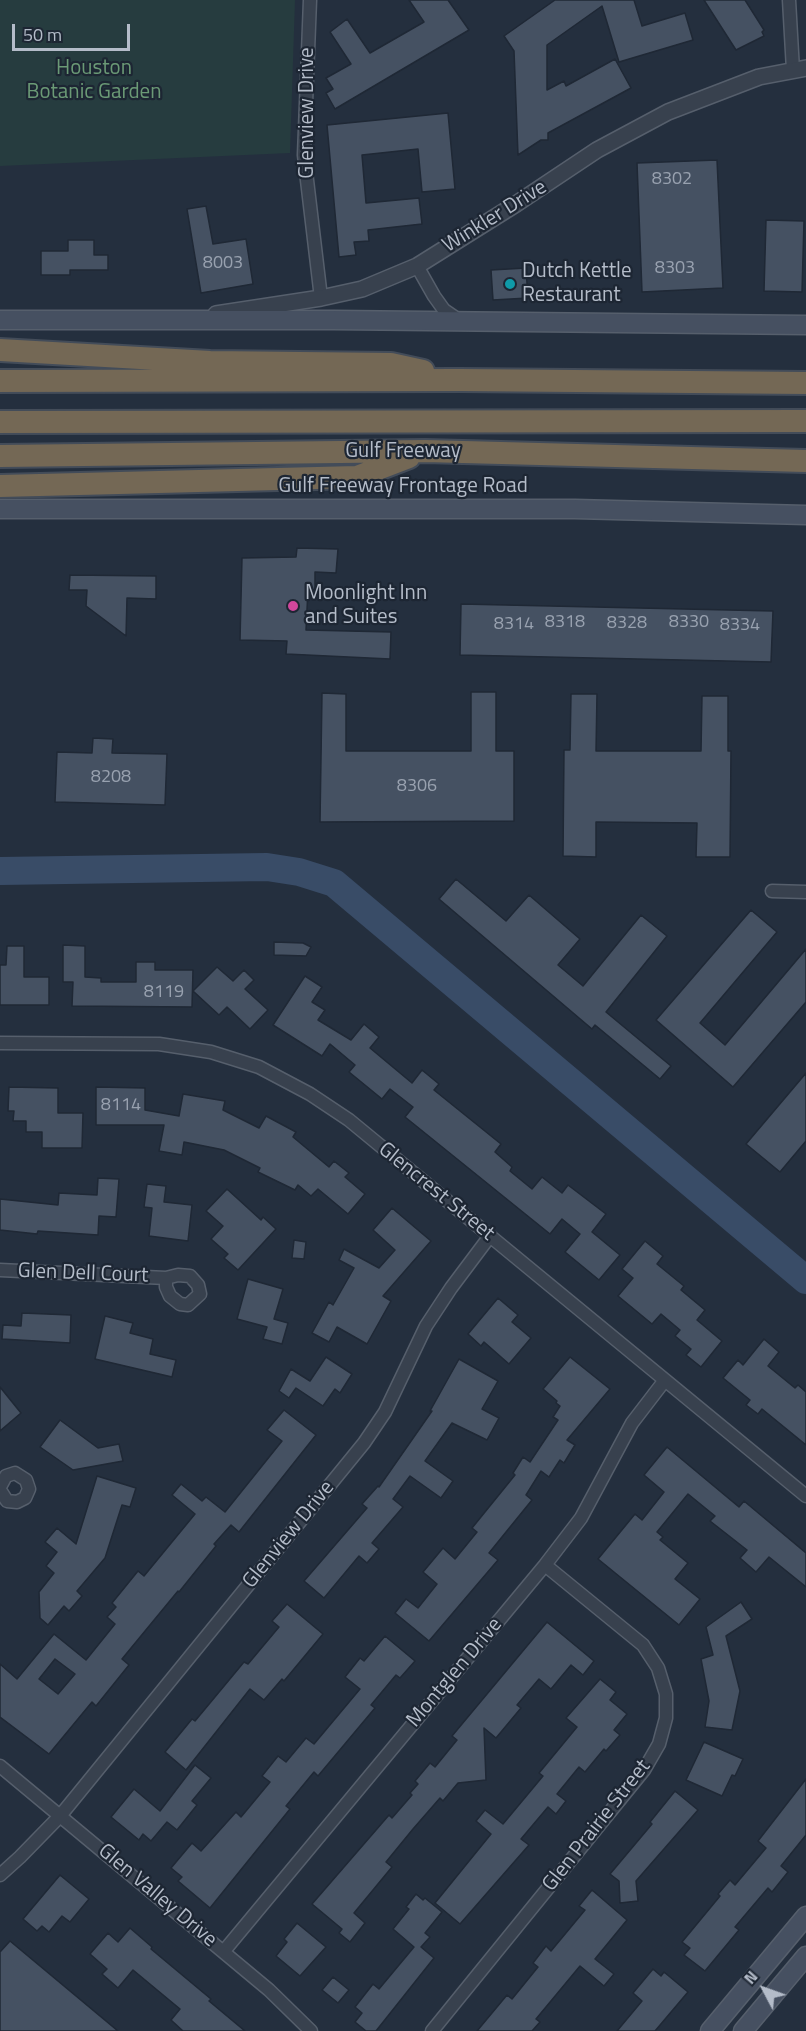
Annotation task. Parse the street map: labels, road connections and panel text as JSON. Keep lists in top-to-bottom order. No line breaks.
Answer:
{"streets":{"highway":["Gulf Freeway"],"main road":["Gulf Freeway Frontage Road"],"street":["Glenview Drive","Winkler Drive","Glencrest Street","Glen Dell Court","Montglen Drive","Glen Prairie Street","Glen Valley Drive"]},"crossings":[["Glenview Drive","Winkler Drive"],["Glenview Drive","Glencrest Street"],["Glenview Drive","Glen Valley Drive"],["Glencrest Street","Montglen Drive"],["Montglen Drive","Glen Prairie Street"],["Montglen Drive","Glen Valley Drive"]],"parks":["Houston Botanic Garden"],"places":["Dutch Kettle Restaurant","Moonlight Inn and Suites"],"house_numbers":["8302","8003","8303","8318","8330","8328","8314","8334","8208","8306","8119","8114"],"scale_bar":"50 m","north":"top left"}
